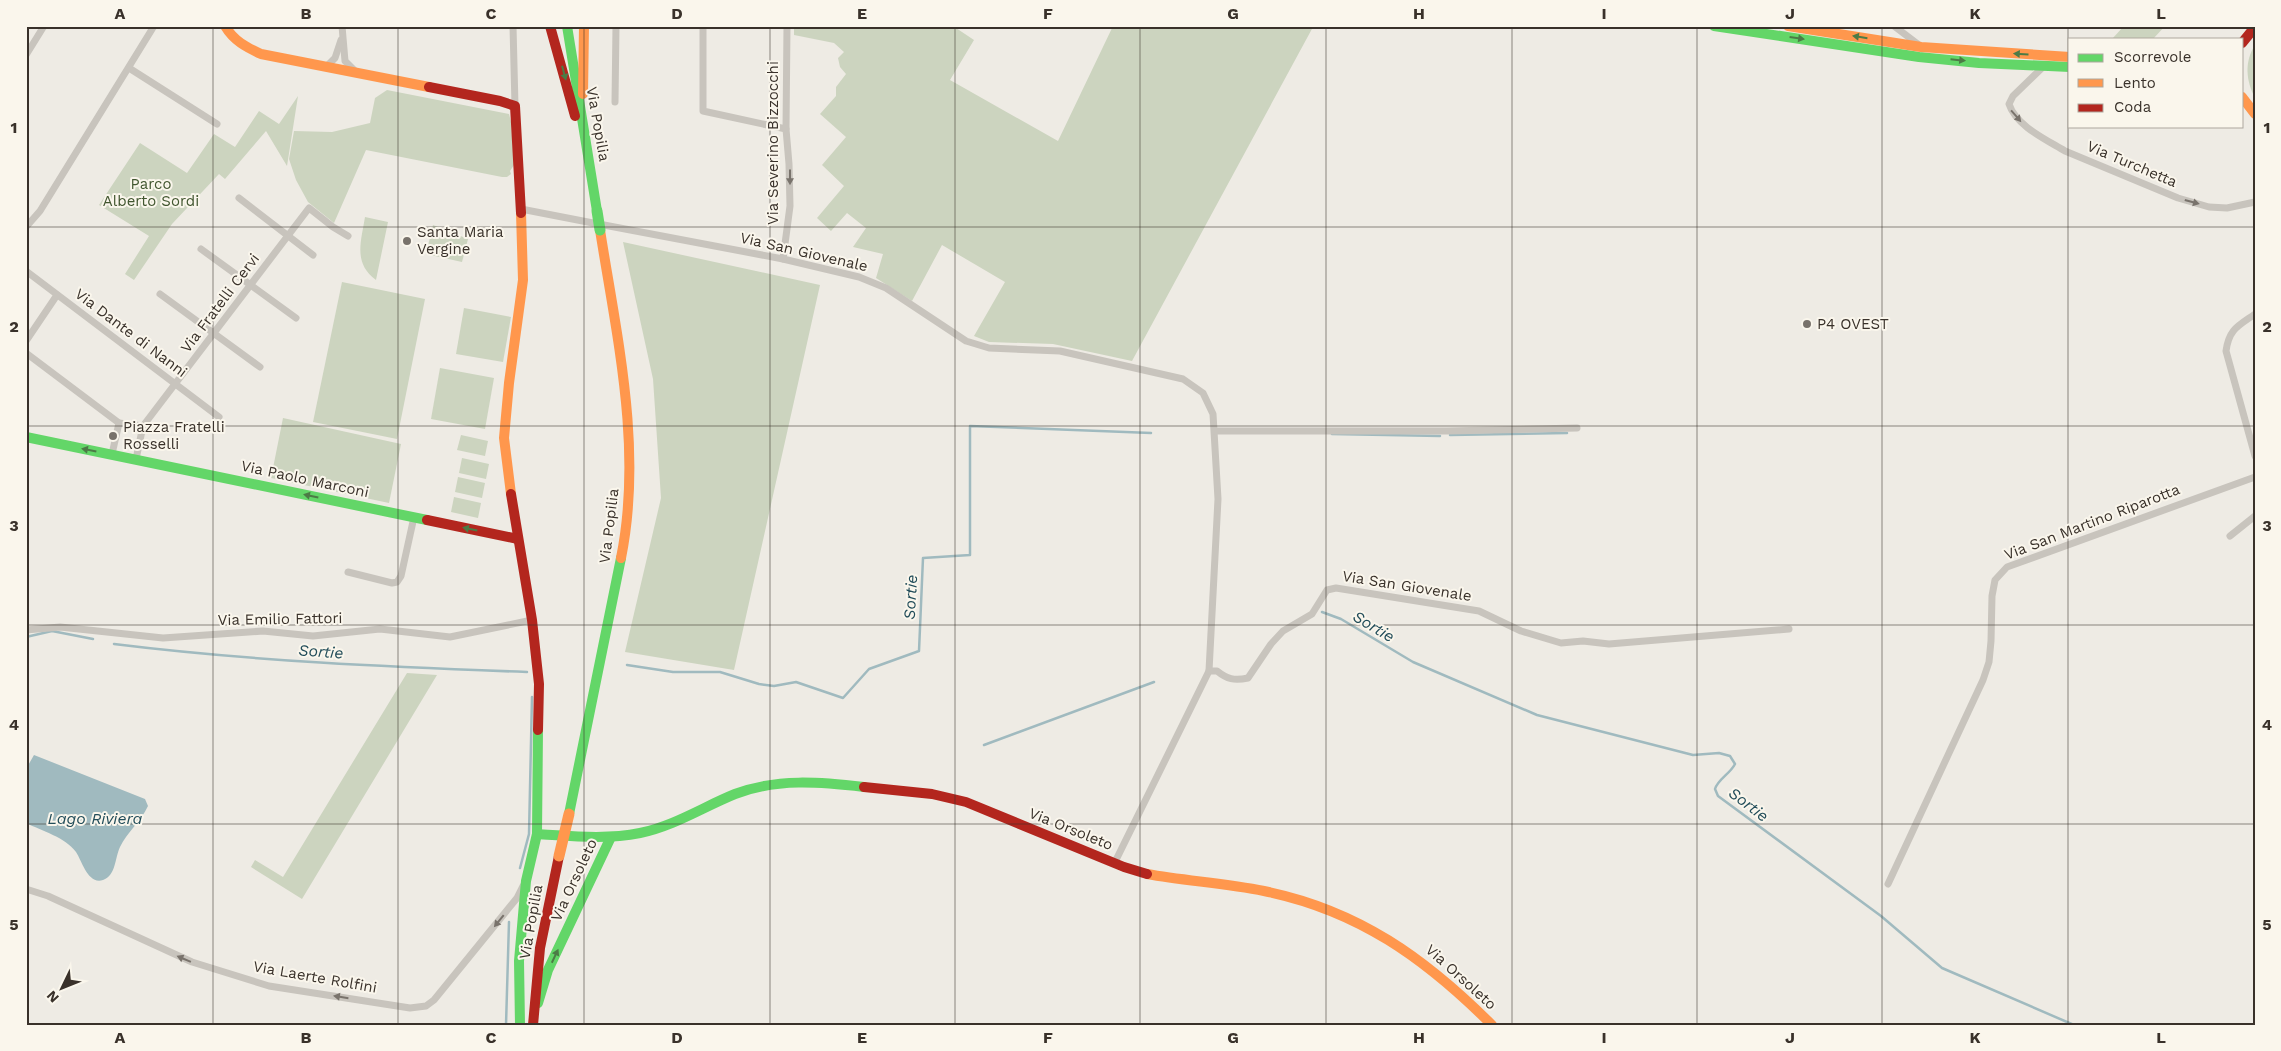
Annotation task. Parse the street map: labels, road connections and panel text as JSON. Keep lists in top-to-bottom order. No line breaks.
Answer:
{"streets":{"street":["Via Popilia","Via Severino Bizzocchi","Via Turchetta","Via San Giovenale","Via Fratelli Cervi","Via Dante di Nanni","Via Paolo Marconi","Via San Martino Riparotta","Via Emilio Fattori","Via Orsoleto","Via Laerte Rolfini"]},"crossings":[["Via Popilia","Via San Giovenale"],["Via Popilia","Via Paolo Marconi"],["Via Popilia","Via Emilio Fattori"],["Via Popilia","Via Orsoleto"],["Via Popilia","Via Laerte Rolfini"],["Via Severino Bizzocchi","Via San Giovenale"],["Via San Giovenale","Via Orsoleto"],["Via Fratelli Cervi","Via Dante di Nanni"],["Via Fratelli Cervi","Via Paolo Marconi"]],"one_way":["Via Severino Bizzocchi","Via Paolo Marconi","Via Laerte Rolfini"],"water":["Sortie","Lago Riviera"],"parks":["Parco Alberto Sordi"],"places":["Santa Maria Vergine","P4 OVEST","Piazza Fratelli Rosselli"],"legend":["Scorrevole","Lento","Coda"],"north":"bottom left","grid":{"columns":["A","B","C","D","E","F","G","H","I","J","K","L"],"rows":["1","2","3","4","5"]}}
